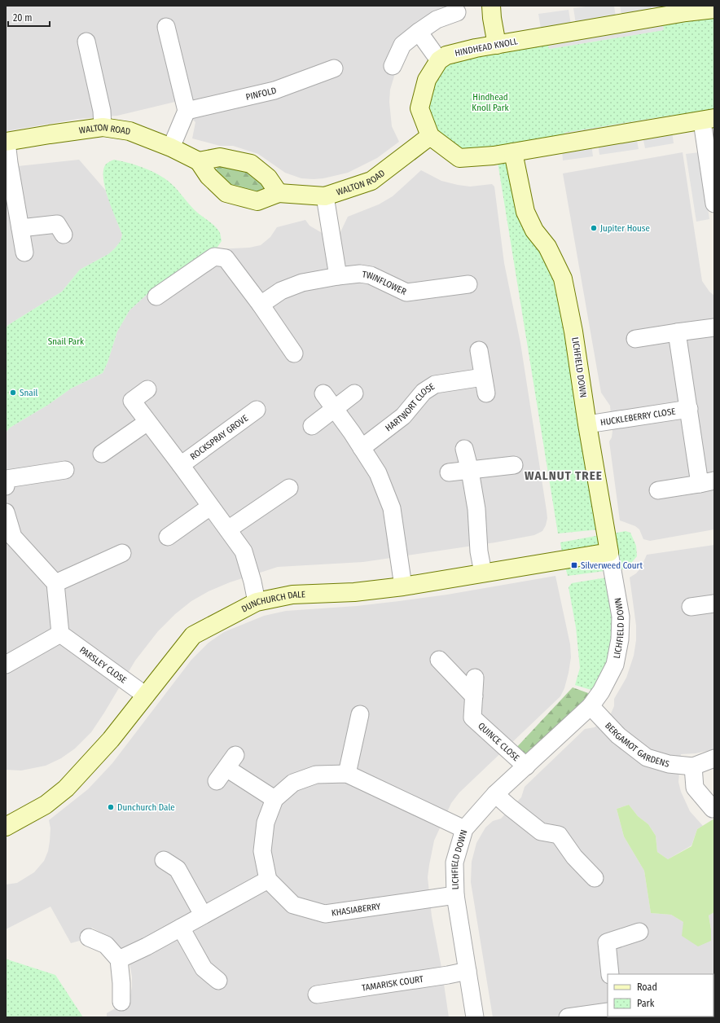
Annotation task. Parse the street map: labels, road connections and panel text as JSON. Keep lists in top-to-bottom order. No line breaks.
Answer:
{"streets":{"street":["HINDHEAD KNOLL","PINFOLD","WALTON ROAD","TWINFLOWER","LICHFIELD DOWN","HARTWORT CLOSE","HUCKLEBERRY CLOSE","ROCKSPRAY GROVE","DUNCHURCH DALE","PARSLEY CLOSE","QUINCE CLOSE","BERGAMOT GARDENS","KHASIABERRY","TAMARISK COURT"]},"crossings":[["LICHFIELD DOWN","HUCKLEBERRY CLOSE"],["LICHFIELD DOWN","DUNCHURCH DALE"],["LICHFIELD DOWN","QUINCE CLOSE"],["LICHFIELD DOWN","BERGAMOT GARDENS"],["LICHFIELD DOWN","KHASIABERRY"],["LICHFIELD DOWN","TAMARISK COURT"],["ROCKSPRAY GROVE","DUNCHURCH DALE"],["DUNCHURCH DALE","PARSLEY CLOSE"]],"districts":["WALNUT TREE"],"parks":["Hindhead Knoll Park","Snail Park"],"places":{"other":["Jupiter House","Snail","Dunchurch Dale"],"transit":["Silverweed Court"]},"legend":["Road","Park"],"scale_bar":"20 m"}
